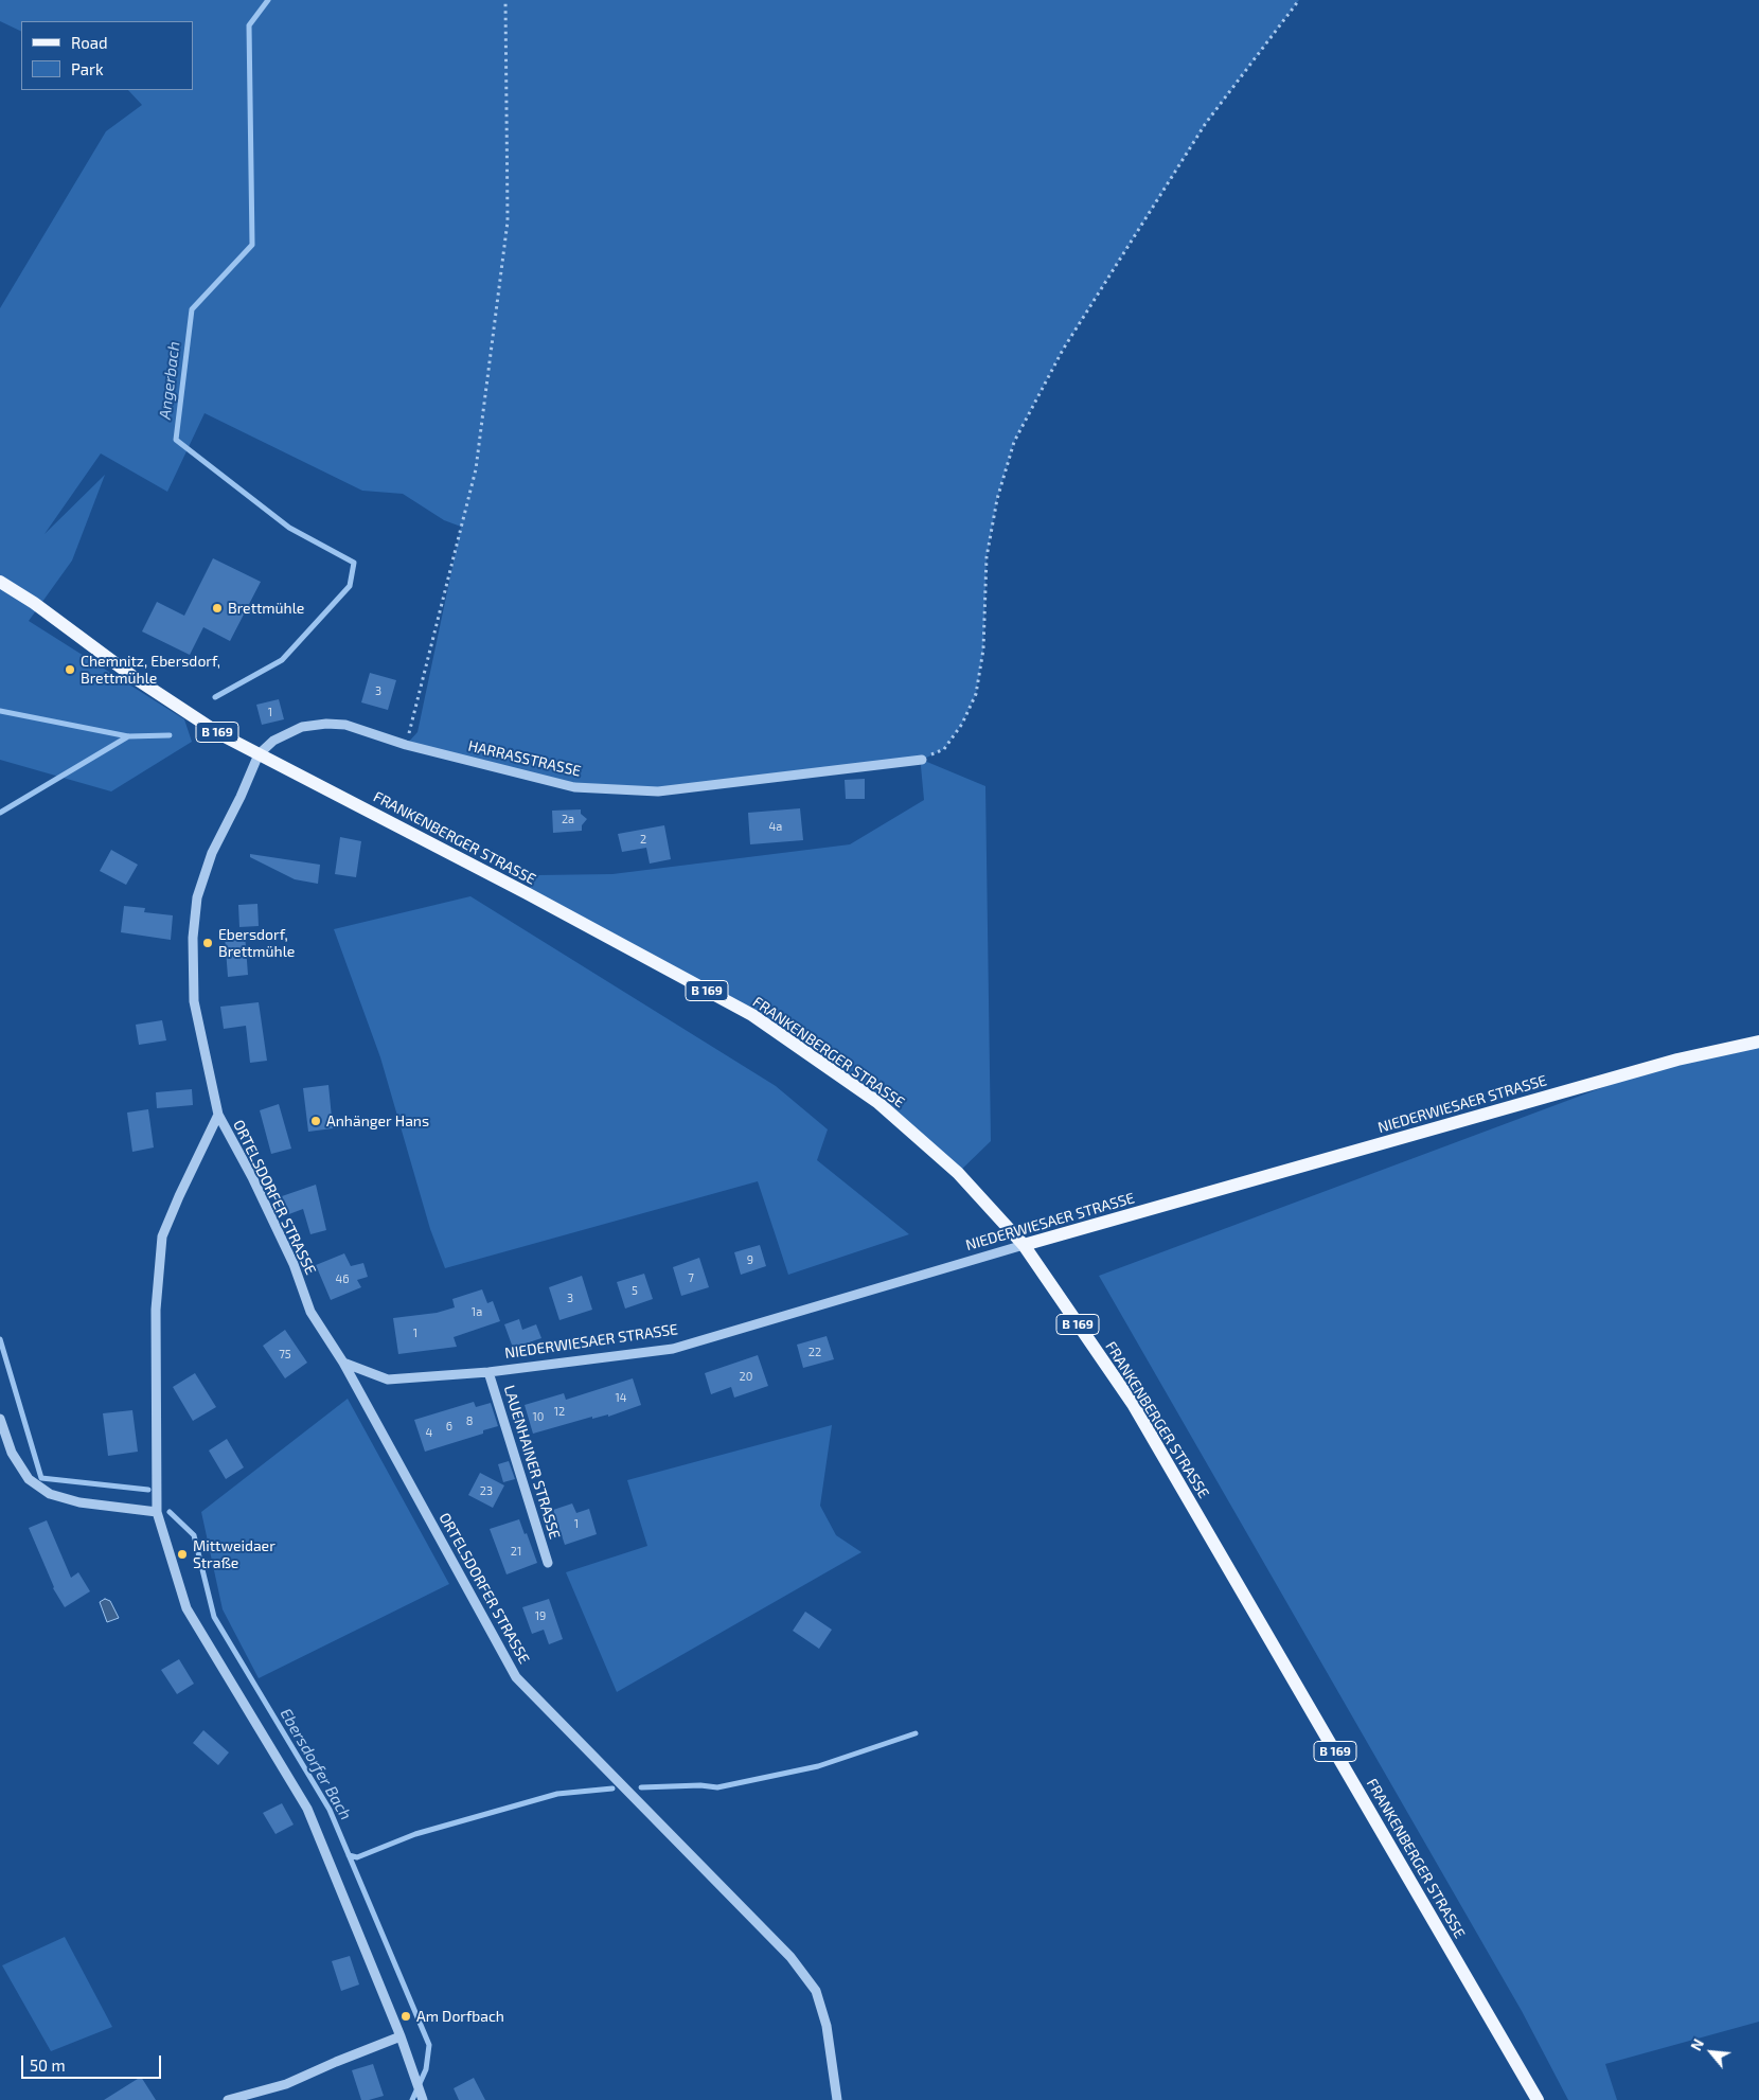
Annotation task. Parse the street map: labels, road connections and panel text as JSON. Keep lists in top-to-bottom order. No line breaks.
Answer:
{"streets":{"main road":["B 169","FRANKENBERGER STRASSE","NIEDERWIESAER STRASSE"],"street":["HARRASSTRASSE","ORTELSDORFER STRASSE","LAUENHAINER STRASSE"]},"crossings":[["HARRASSTRASSE","FRANKENBERGER STRASSE"],["FRANKENBERGER STRASSE","NIEDERWIESAER STRASSE"],["NIEDERWIESAER STRASSE","ORTELSDORFER STRASSE"],["NIEDERWIESAER STRASSE","LAUENHAINER STRASSE"]],"water":["Angerbach","Ebersdorfer Bach"],"places":["Brettmühle","Chemnitz, Ebersdorf, Brettmühle","Ebersdorf, Brettmühle","Anhänger Hans","Mittweidaer Straße","Am Dorfbach"],"house_numbers":["3","1","2a","4a","2","9","7","46","5","3","1a","1","22","75","20","14","12","10","8","6","4","23","1","21","19"],"legend":["Road","Park"],"scale_bar":"50 m","north":"top left"}
